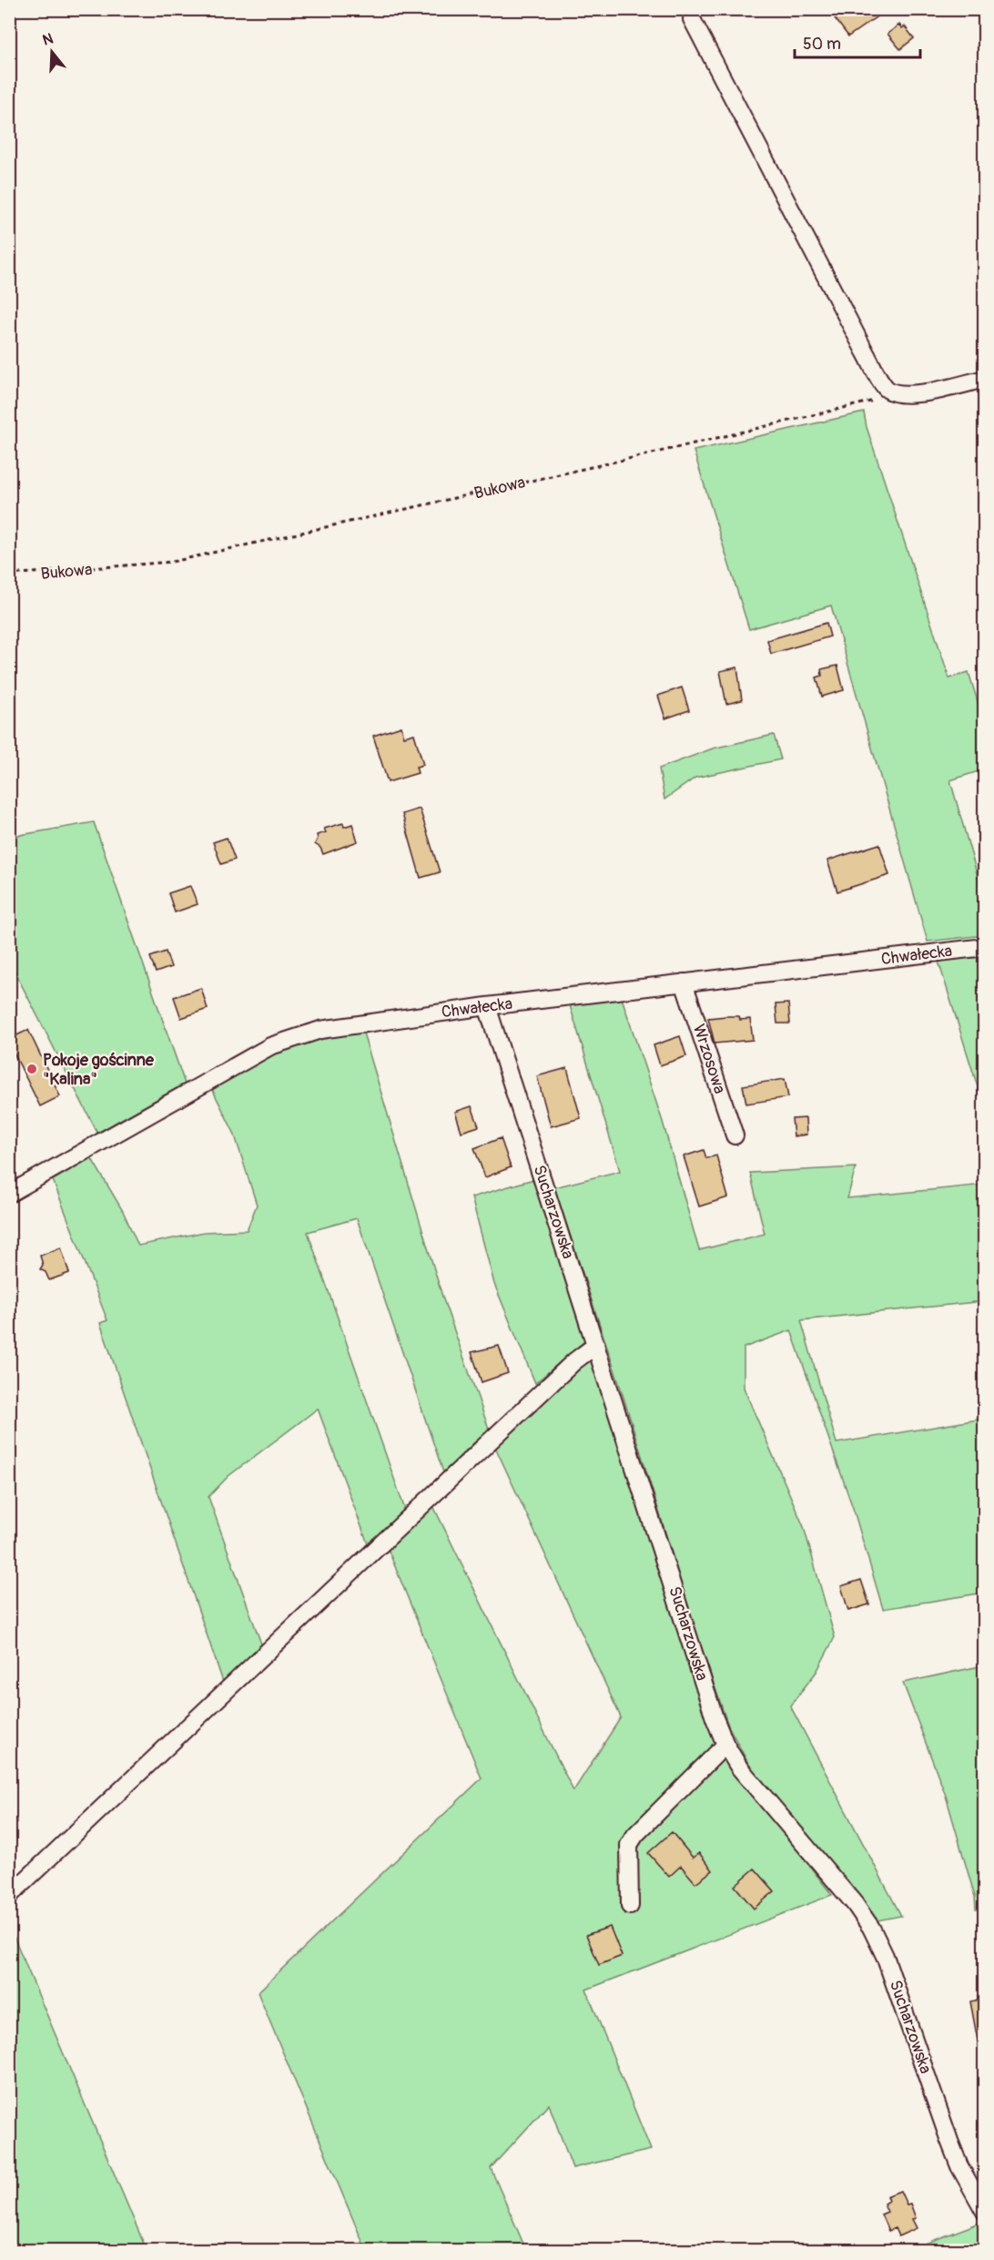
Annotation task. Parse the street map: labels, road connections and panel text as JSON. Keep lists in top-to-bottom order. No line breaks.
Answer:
{"streets":{"street":["Chwałecka","Wrzosowa","Sucharzowska"],"path":["Bukowa"]},"crossings":[["Chwałecka","Wrzosowa"],["Chwałecka","Sucharzowska"]],"places":["Pokoje gościnne \"Kalina\""],"scale_bar":"50 m","north":"top"}
